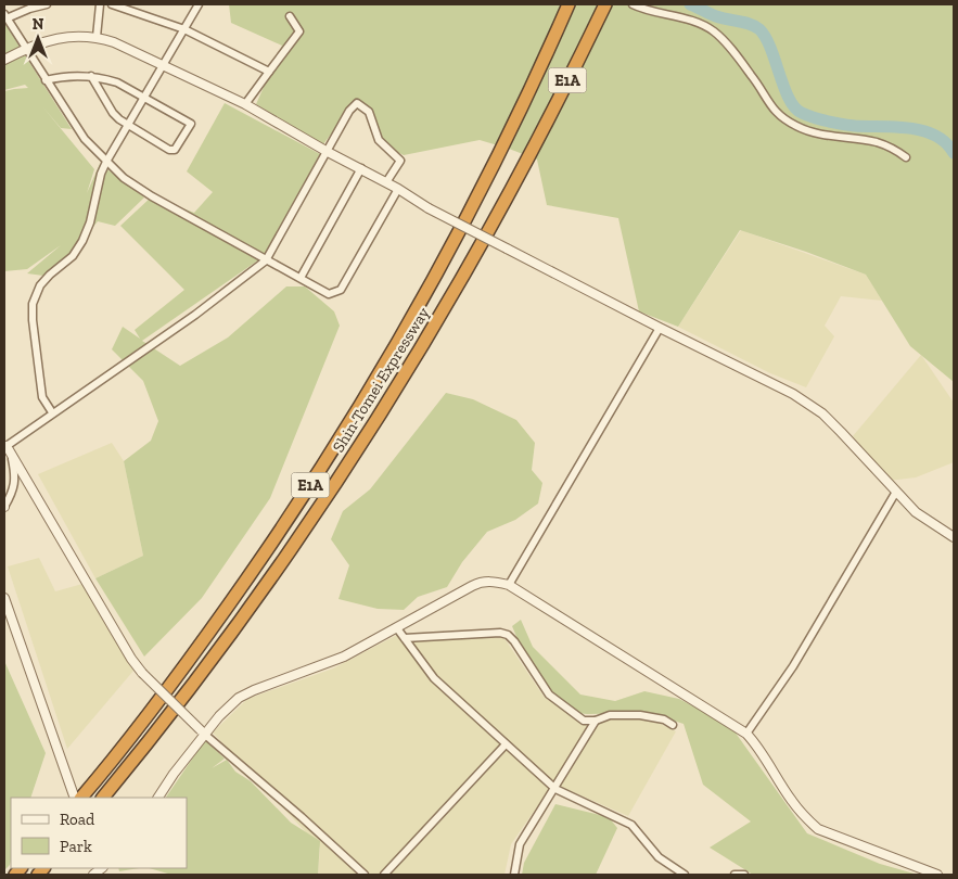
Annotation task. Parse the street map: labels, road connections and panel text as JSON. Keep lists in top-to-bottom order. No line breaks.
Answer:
{"streets":{"highway":["E1A","Shin-Tomei Expressway"]},"legend":["Road","Park"],"north":"top"}
